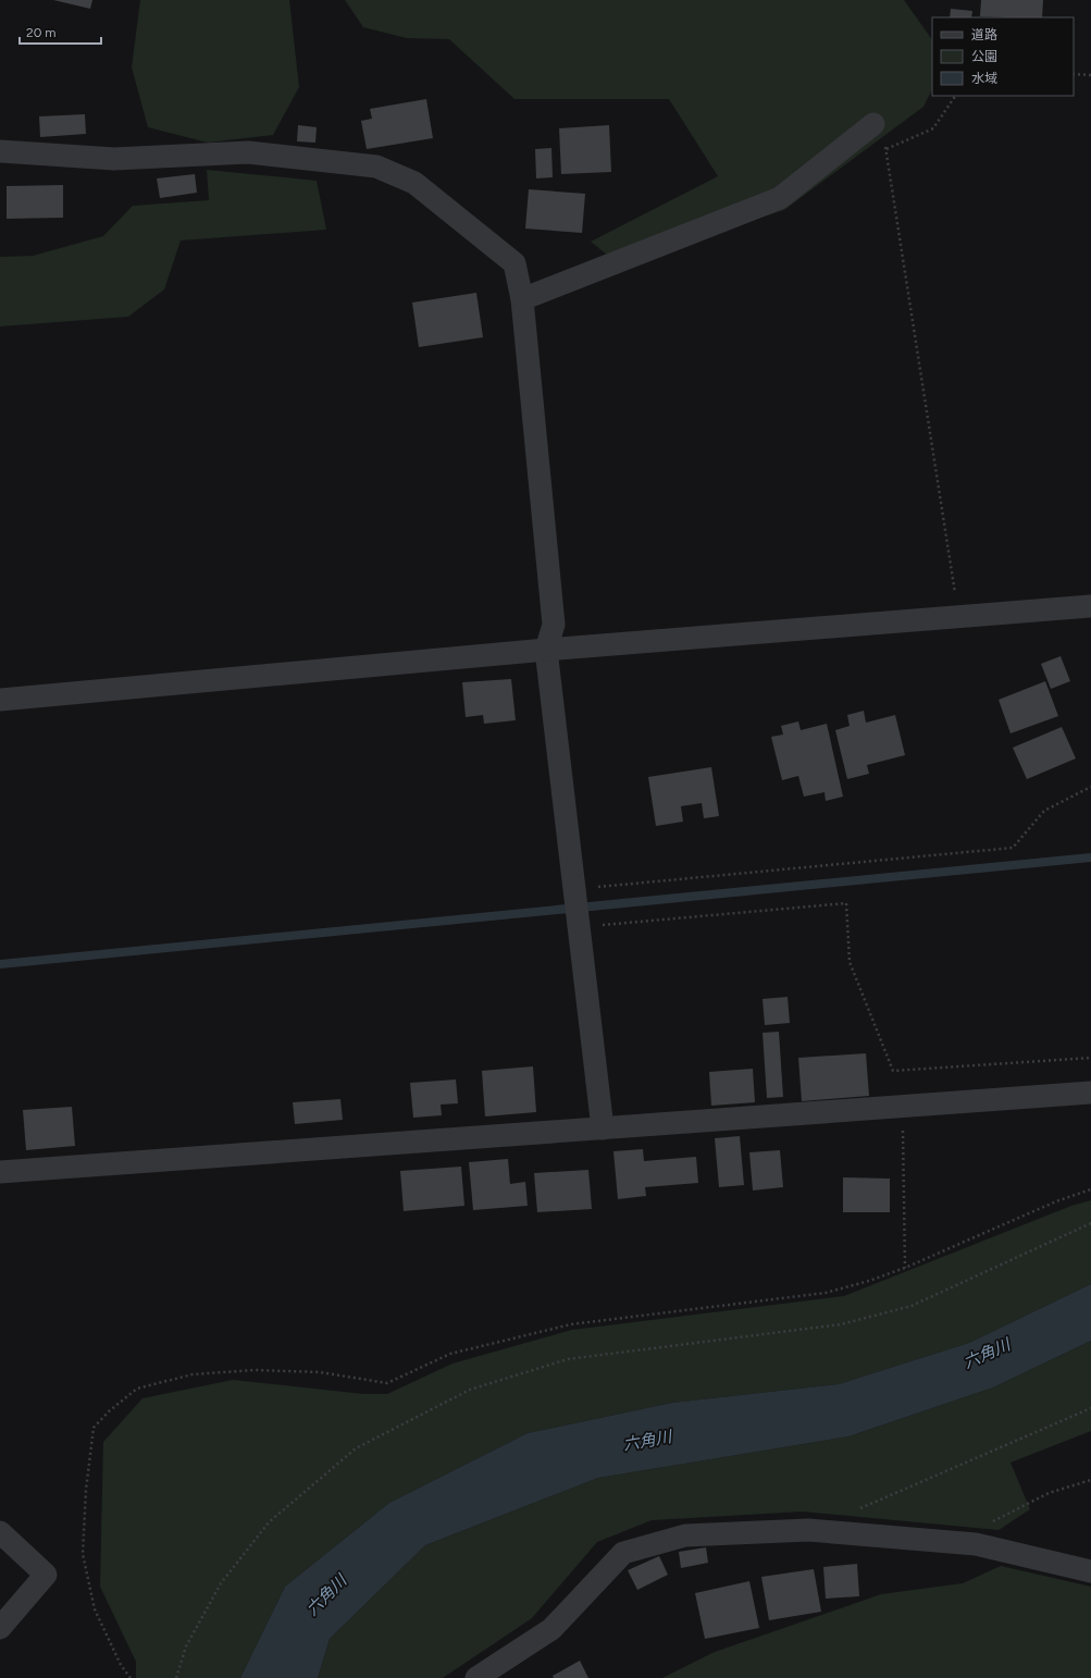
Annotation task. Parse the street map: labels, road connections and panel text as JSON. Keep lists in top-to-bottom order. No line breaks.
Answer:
{"water":["六角川"],"legend":["道路","公園","水域"],"scale_bar":"20 m"}
